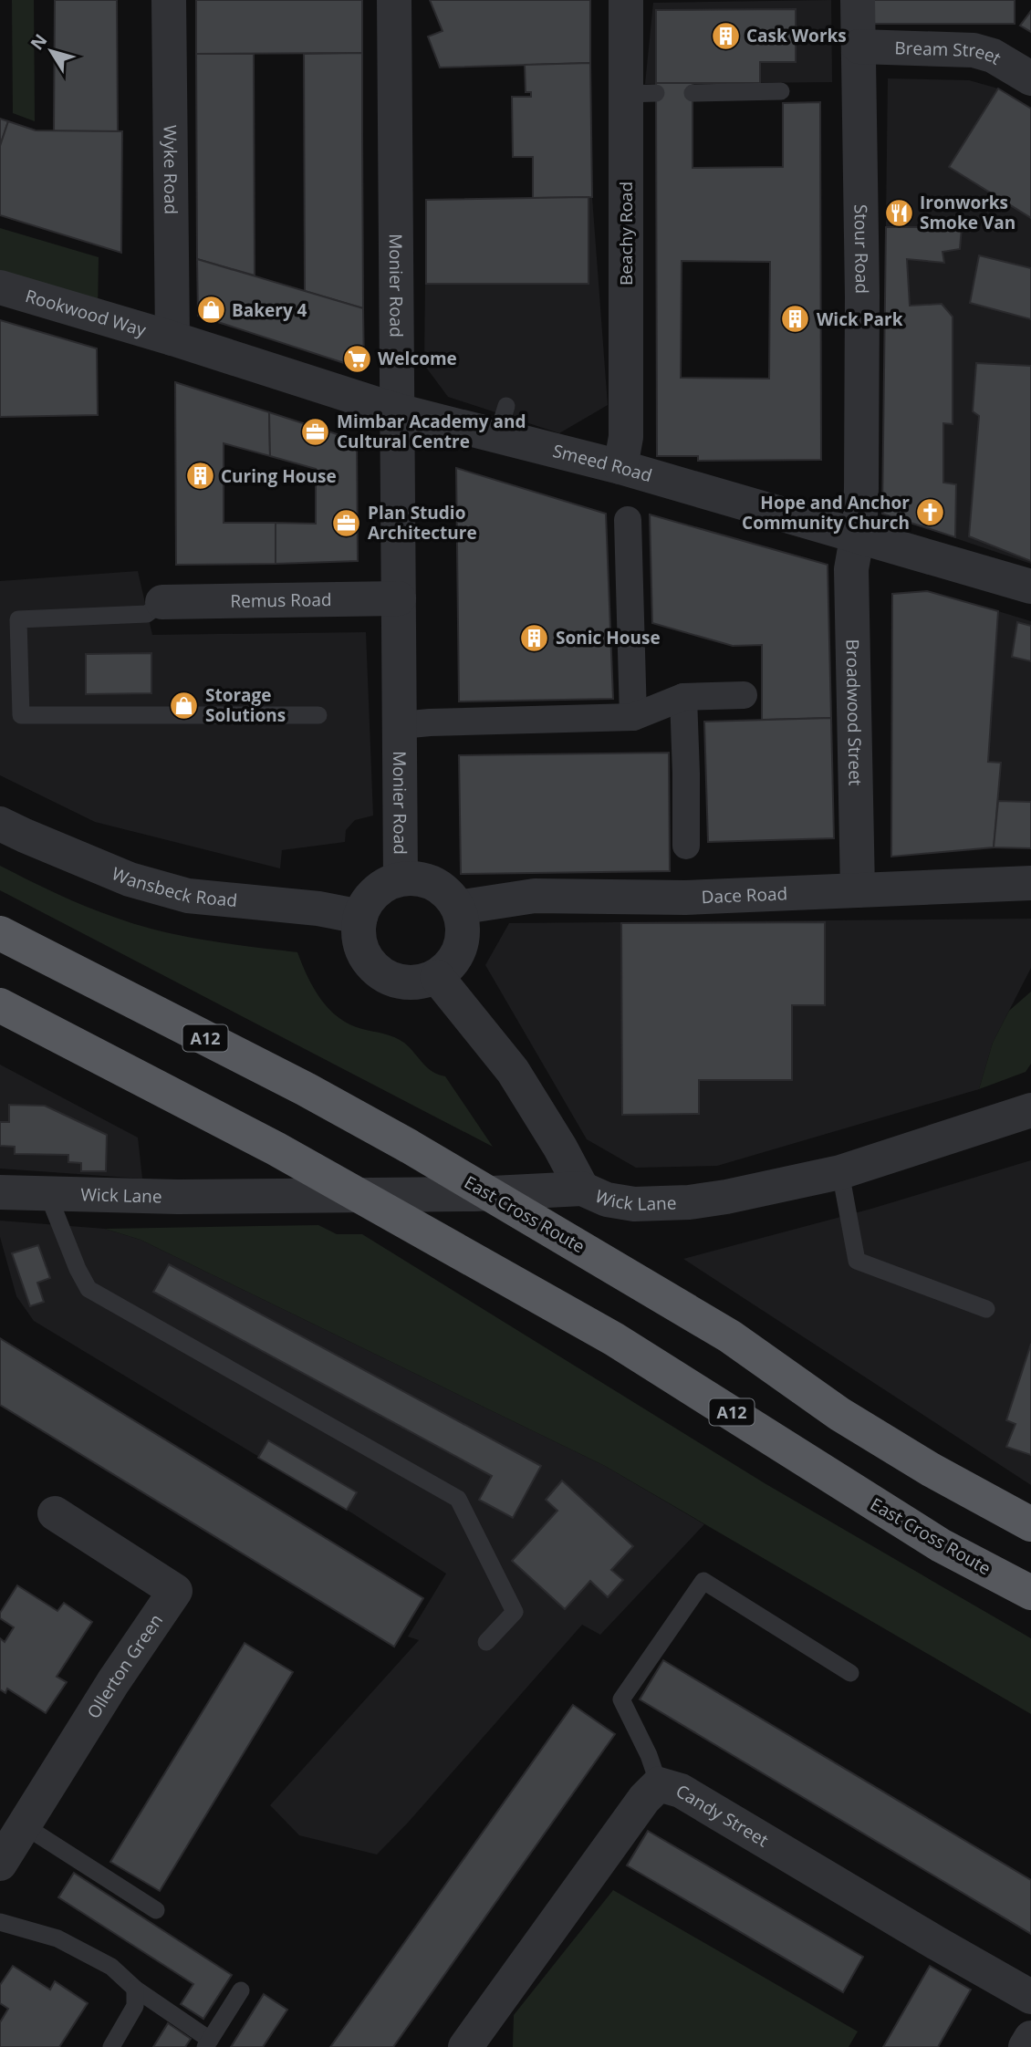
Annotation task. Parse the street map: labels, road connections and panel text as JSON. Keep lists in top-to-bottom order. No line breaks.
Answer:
{"streets":{"highway":["A12","East Cross Route"],"street":["Bream Street","Wyke Road","Beachy Road","Stour Road","Monier Road","Rookwood Way","Smeed Road","Remus Road","Broadwood Street","Wansbeck Road","Dace Road","Wick Lane","Ollerton Green","Candy Street"]},"crossings":[["Bream Street","Stour Road"],["Wyke Road","Rookwood Way"],["Wyke Road","Smeed Road"],["Beachy Road","Smeed Road"],["Stour Road","Smeed Road"],["Stour Road","Broadwood Street"],["Monier Road","Smeed Road"],["Monier Road","Remus Road"],["Monier Road","Wansbeck Road"],["Monier Road","Dace Road"],["Rookwood Way","Smeed Road"],["Smeed Road","Broadwood Street"],["Broadwood Street","Dace Road"],["Wansbeck Road","Dace Road"]],"places":{"building":["Cask Works","Wick Park","Curing House","Sonic House"],"restaurant":["Ironworks Smoke Van"],"shop":["Bakery 4","Storage Solutions"],"supermarket":["Welcome"],"office":["Mimbar Academy and Cultural Centre","Plan Studio Architecture"],"church":["Hope and Anchor Community Church"]},"north":"top left"}
